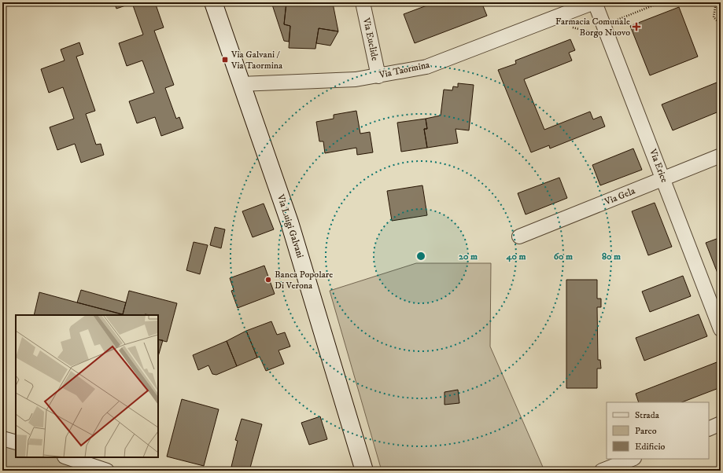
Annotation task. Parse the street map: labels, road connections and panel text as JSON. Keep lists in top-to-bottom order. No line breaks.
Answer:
{"streets":{"street":["Via Euclide","Via Taormina","Via Erice","Via Gela","Via Luigi Galvani"]},"crossings":[["Via Euclide","Via Taormina"],["Via Taormina","Via Erice"],["Via Taormina","Via Luigi Galvani"],["Via Erice","Via Gela"]],"places":{"health":["Farmacia Comunale Borgo Nuovo"],"transit":["Via Galvani / Via Taormina"],"other":["Banca Popolare Di Verona"]},"legend":["Strada","Parco","Edificio"],"rings":["20 m","40 m","60 m","80 m"]}
